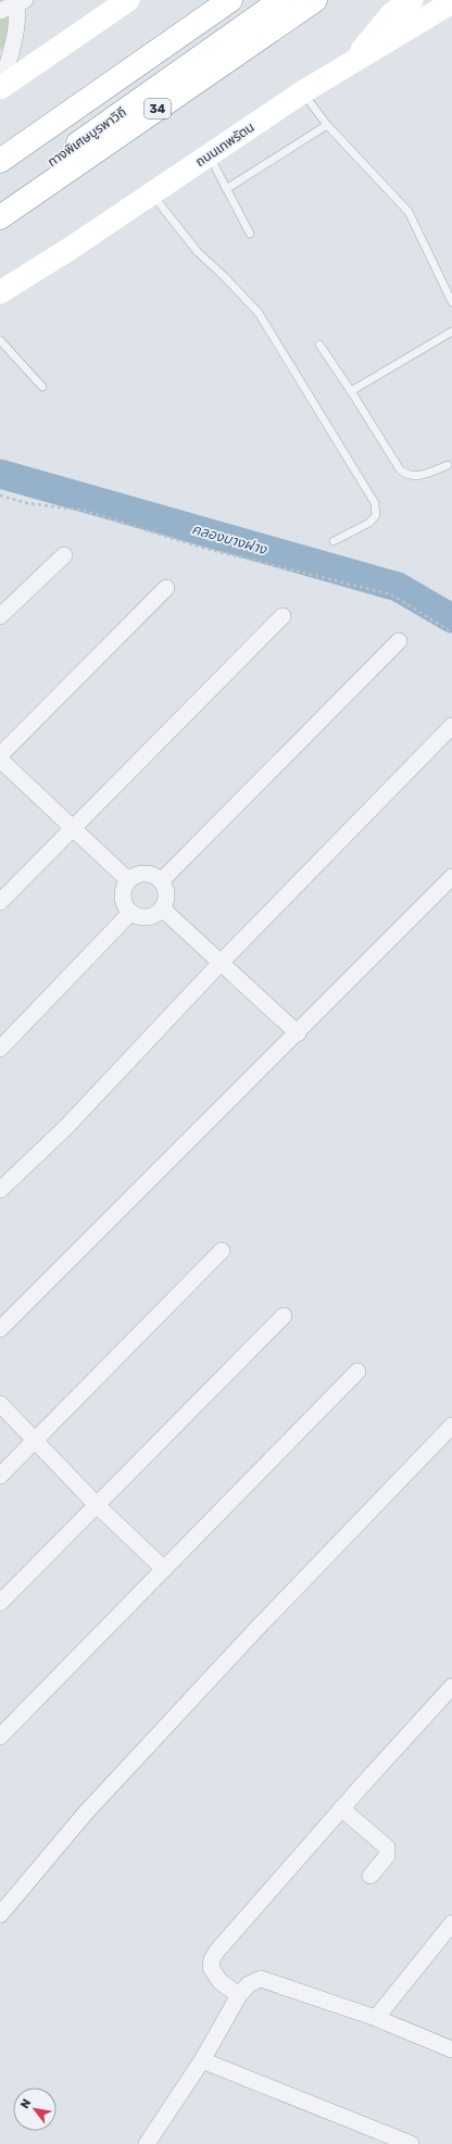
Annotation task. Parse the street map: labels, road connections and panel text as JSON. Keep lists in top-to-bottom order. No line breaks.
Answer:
{"streets":{"highway":["34","ทางพิเศษบูรพาวิถี"],"main road":["ถนนเทพรัตน"]},"water":["คลองบางฝาง"],"north":"top left"}
